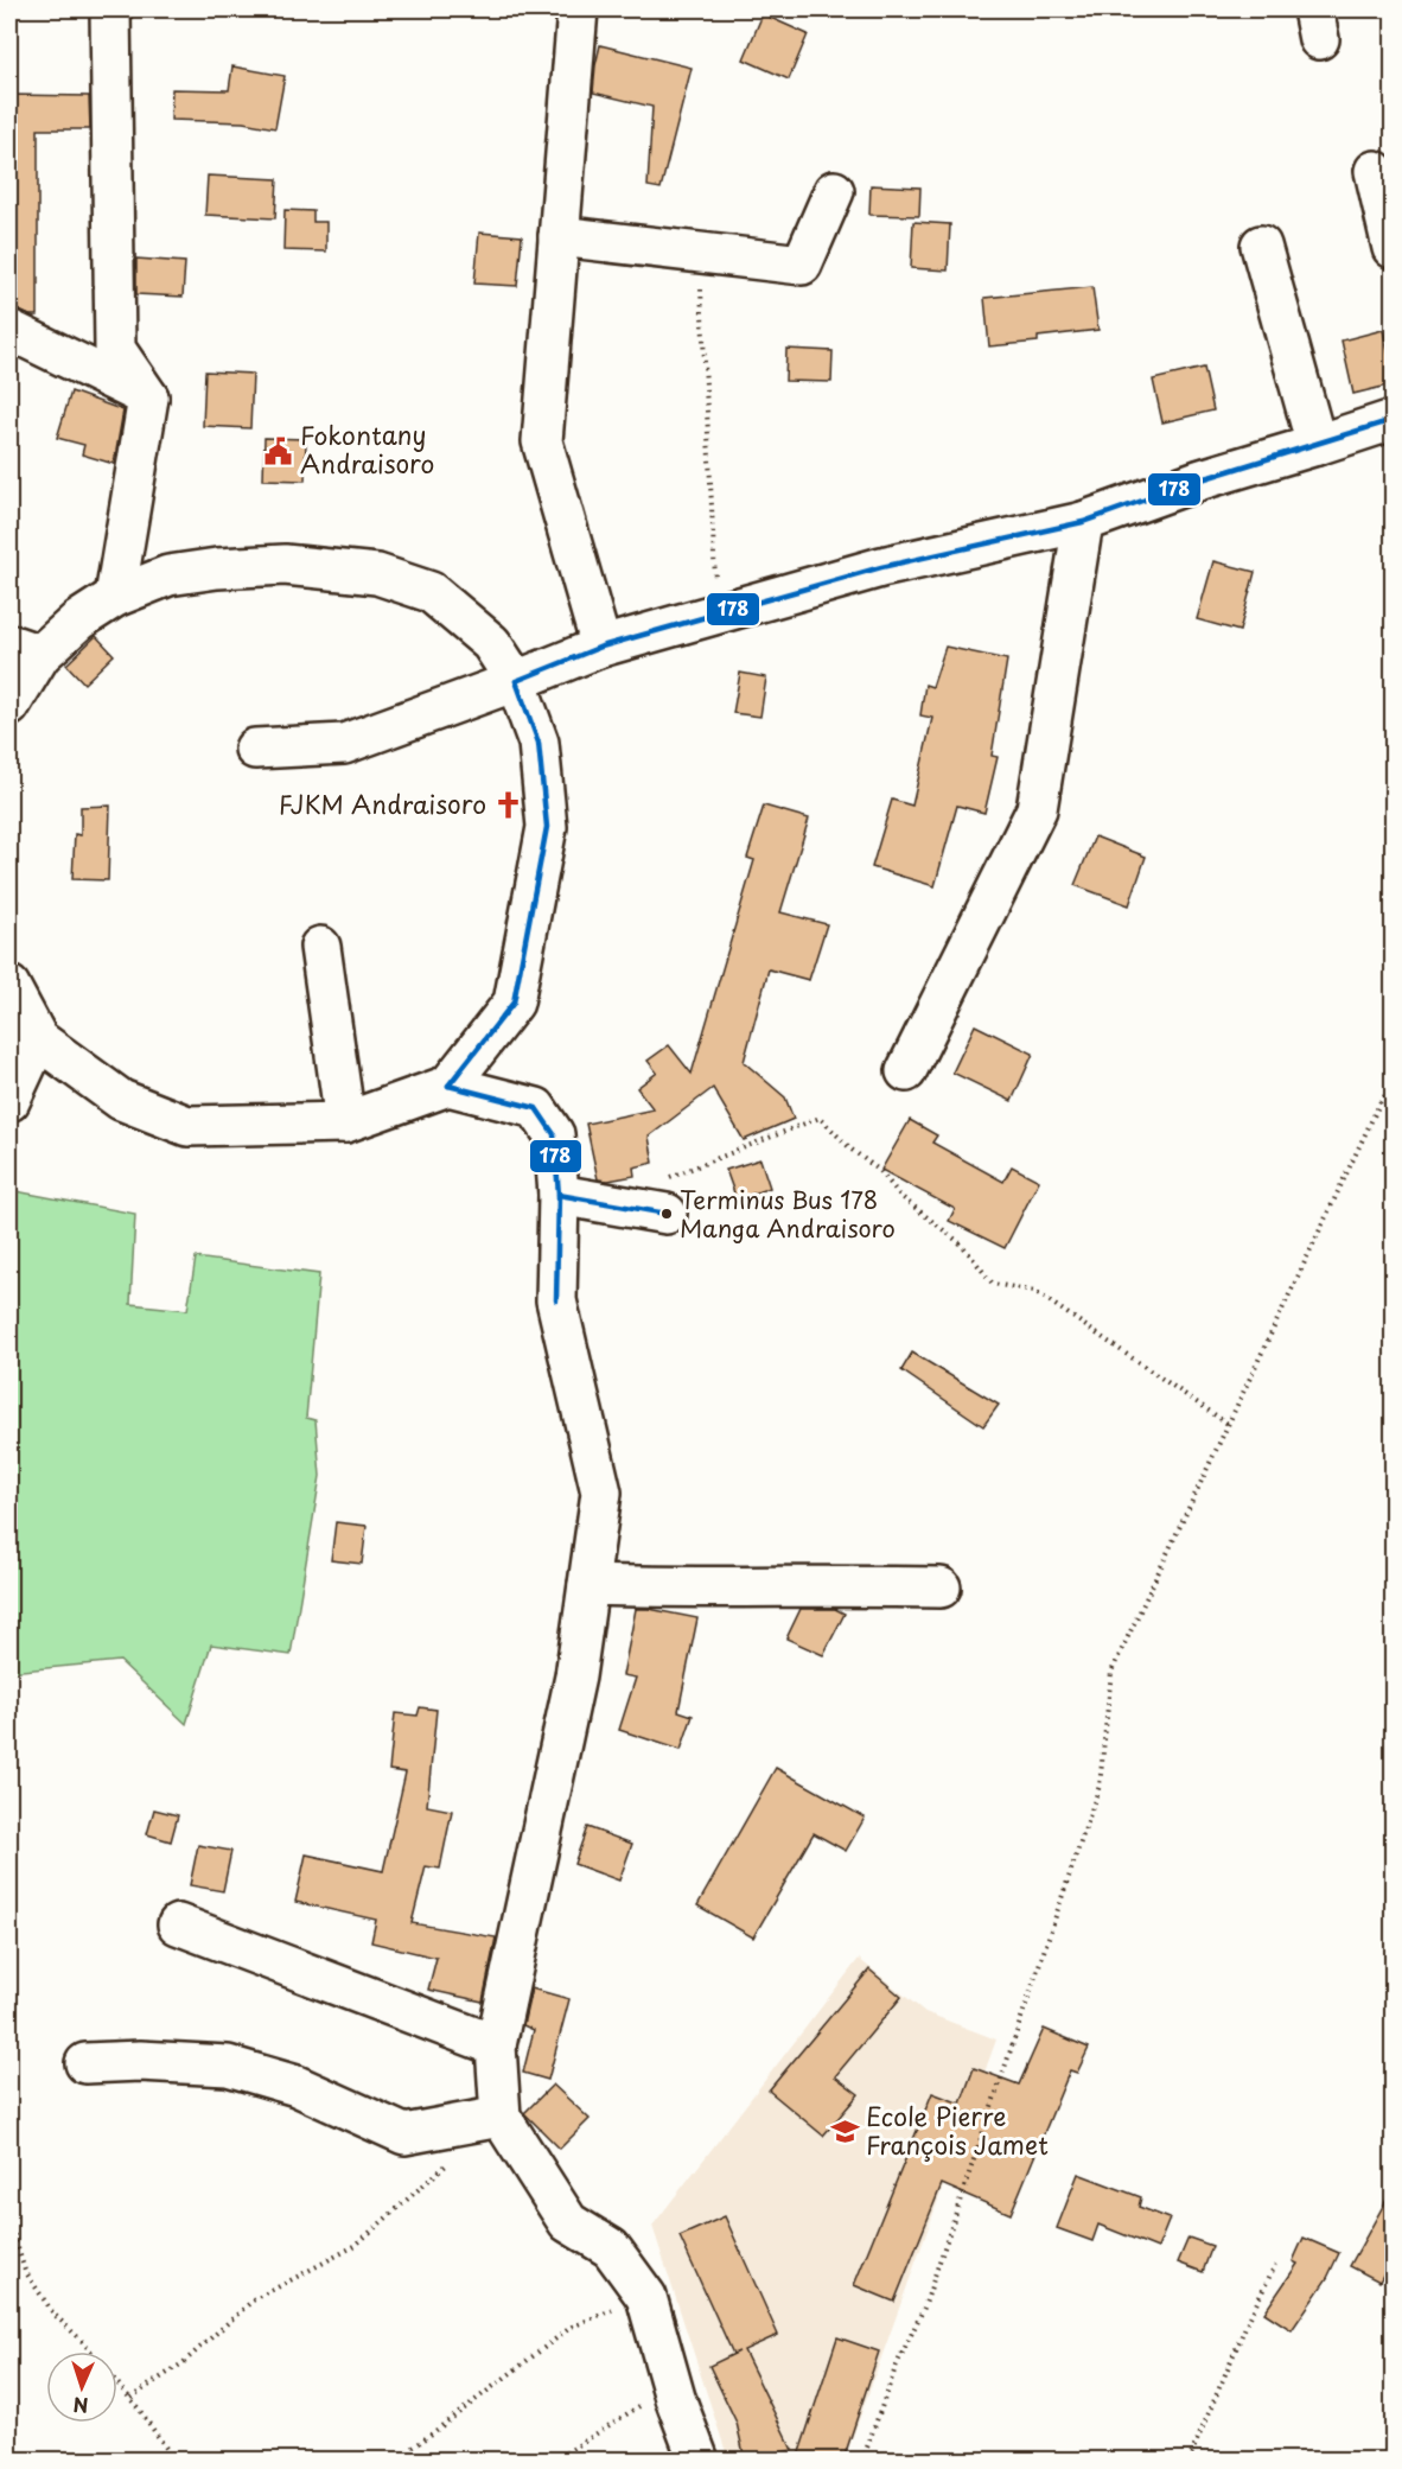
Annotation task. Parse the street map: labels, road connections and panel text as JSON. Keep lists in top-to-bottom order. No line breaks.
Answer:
{"places":{"public building":["Fokontany Andraisoro"],"church":["FJKM Andraisoro"],"other":["Terminus Bus 178 Manga Andraisoro"],"school or university":["Ecole Pierre François Jamet"]},"lines":["transit line 178"],"north":"bottom"}
